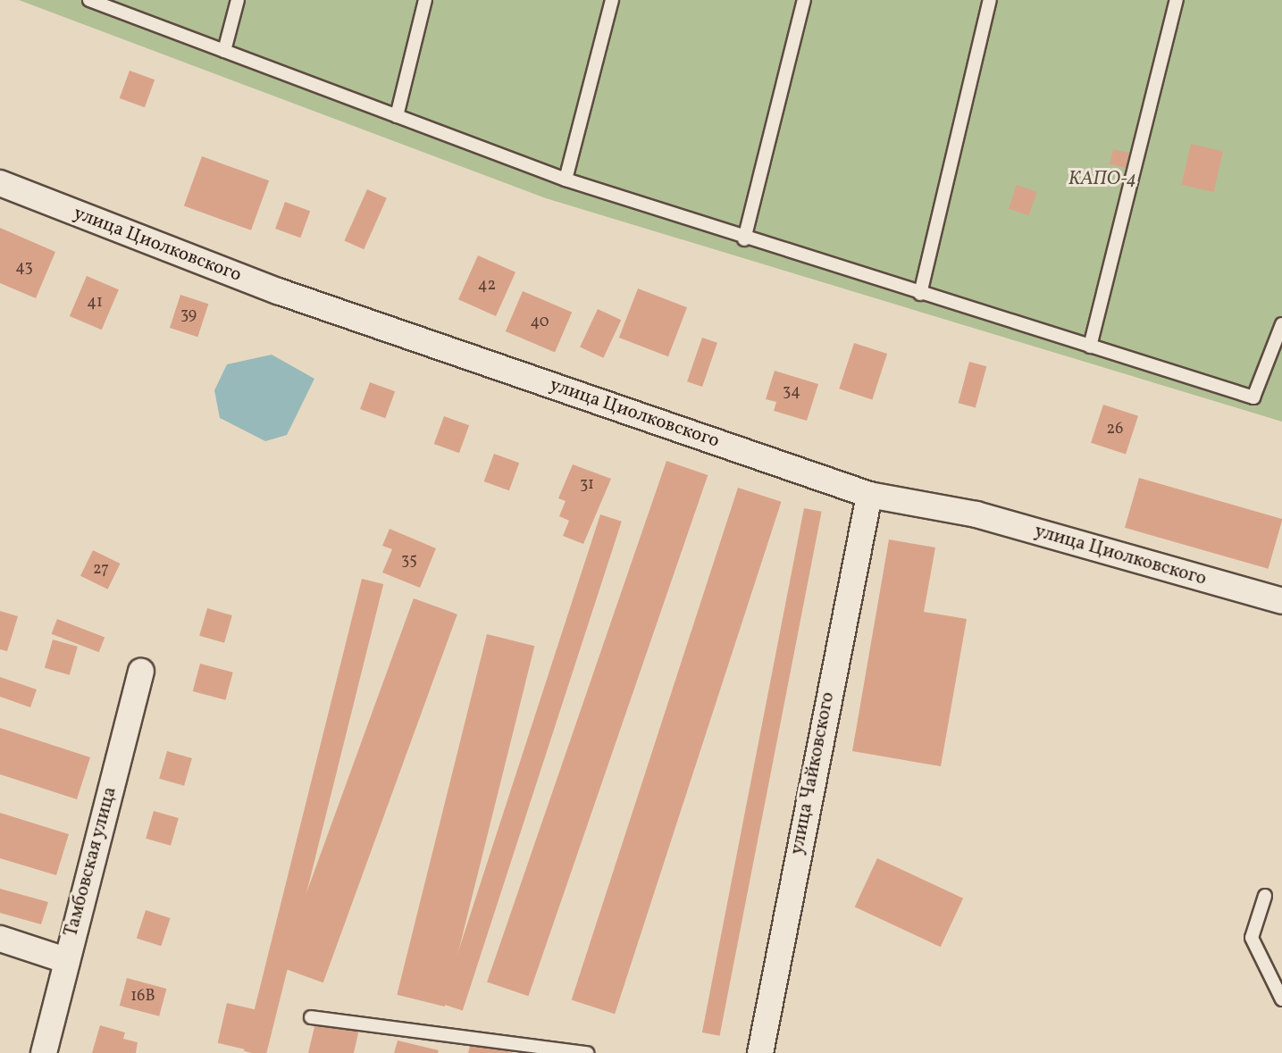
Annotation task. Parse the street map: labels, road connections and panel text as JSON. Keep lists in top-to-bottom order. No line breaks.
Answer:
{"streets":{"street":["улица Циолковского","улица Чайковского","Тамбовская улица"]},"crossings":[["улица Циолковского","улица Чайковского"]],"parks":["КАПО-4"],"house_numbers":["43","42","41","39","40","34","26","31","35","27","16В"]}
